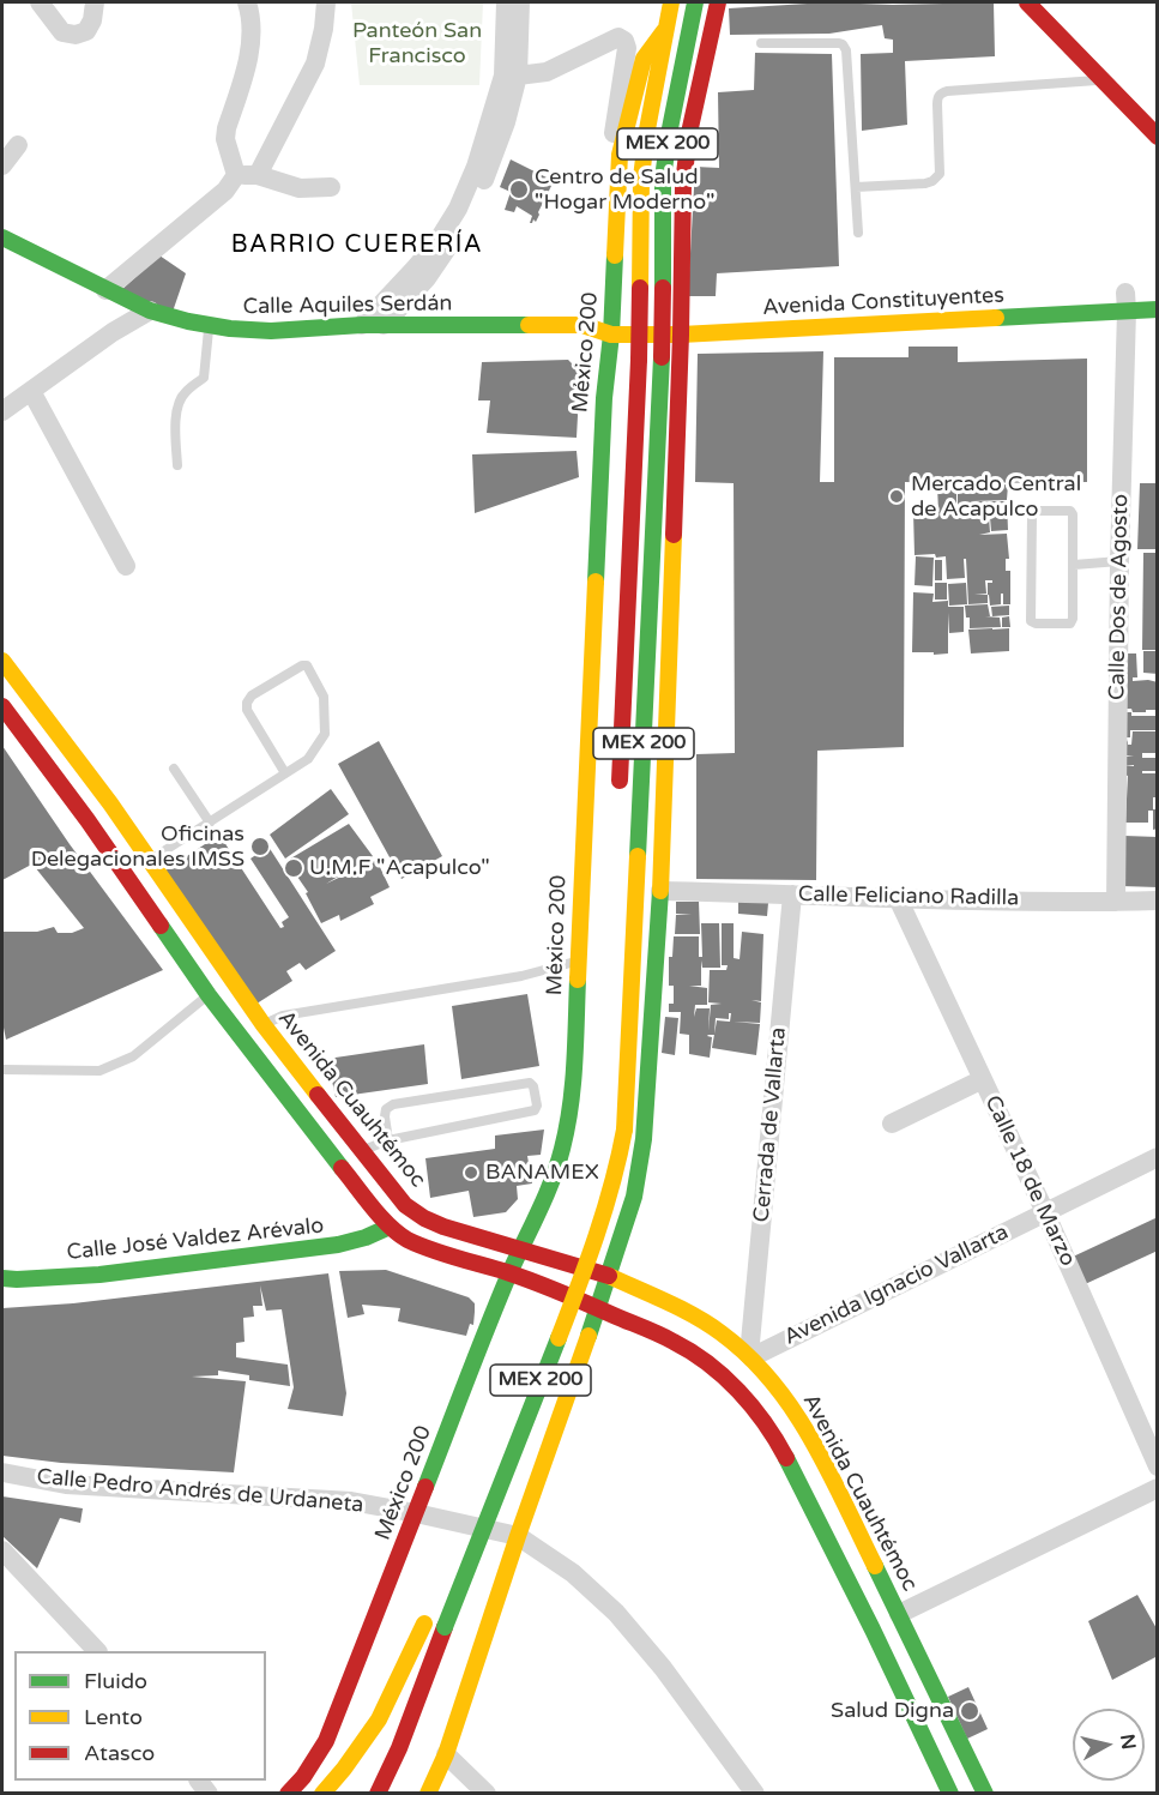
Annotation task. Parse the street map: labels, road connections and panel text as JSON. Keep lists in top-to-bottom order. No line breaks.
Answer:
{"streets":{"main road":["MEX 200","Avenida Constituyentes","Calle Aquiles Serdán","México 200","Avenida Cuauhtémoc","Calle José Valdez Arévalo"],"street":["Calle Dos de Agosto","Calle Feliciano Radilla","Cerrada de Vallarta","Calle 18 de Marzo","Avenida Ignacio Vallarta","Calle Pedro Andrés de Urdaneta"]},"crossings":[["MEX 200","México 200"],["Avenida Constituyentes","Calle Aquiles Serdán"],["Avenida Constituyentes","México 200"],["Avenida Constituyentes","Calle Dos de Agosto"],["Calle Aquiles Serdán","México 200"],["México 200","Avenida Cuauhtémoc"],["México 200","Calle Pedro Andrés de Urdaneta"],["Calle Dos de Agosto","Calle Feliciano Radilla"],["Calle Feliciano Radilla","Cerrada de Vallarta"],["Calle Feliciano Radilla","Calle 18 de Marzo"],["Avenida Cuauhtémoc","Cerrada de Vallarta"],["Avenida Cuauhtémoc","Avenida Ignacio Vallarta"],["Cerrada de Vallarta","Avenida Ignacio Vallarta"],["Calle 18 de Marzo","Avenida Ignacio Vallarta"]],"districts":["BARRIO CUERERÍA"],"parks":["Panteón San Francisco"],"places":["Centro de Salud \"Hogar Moderno\"","Mercado Central de Acapulco","Oficinas Delegacionales IMSS","U.M.F \"Acapulco\"","BANAMEX","Salud Digna"],"legend":["Fluido","Lento","Atasco"],"north":"right"}
